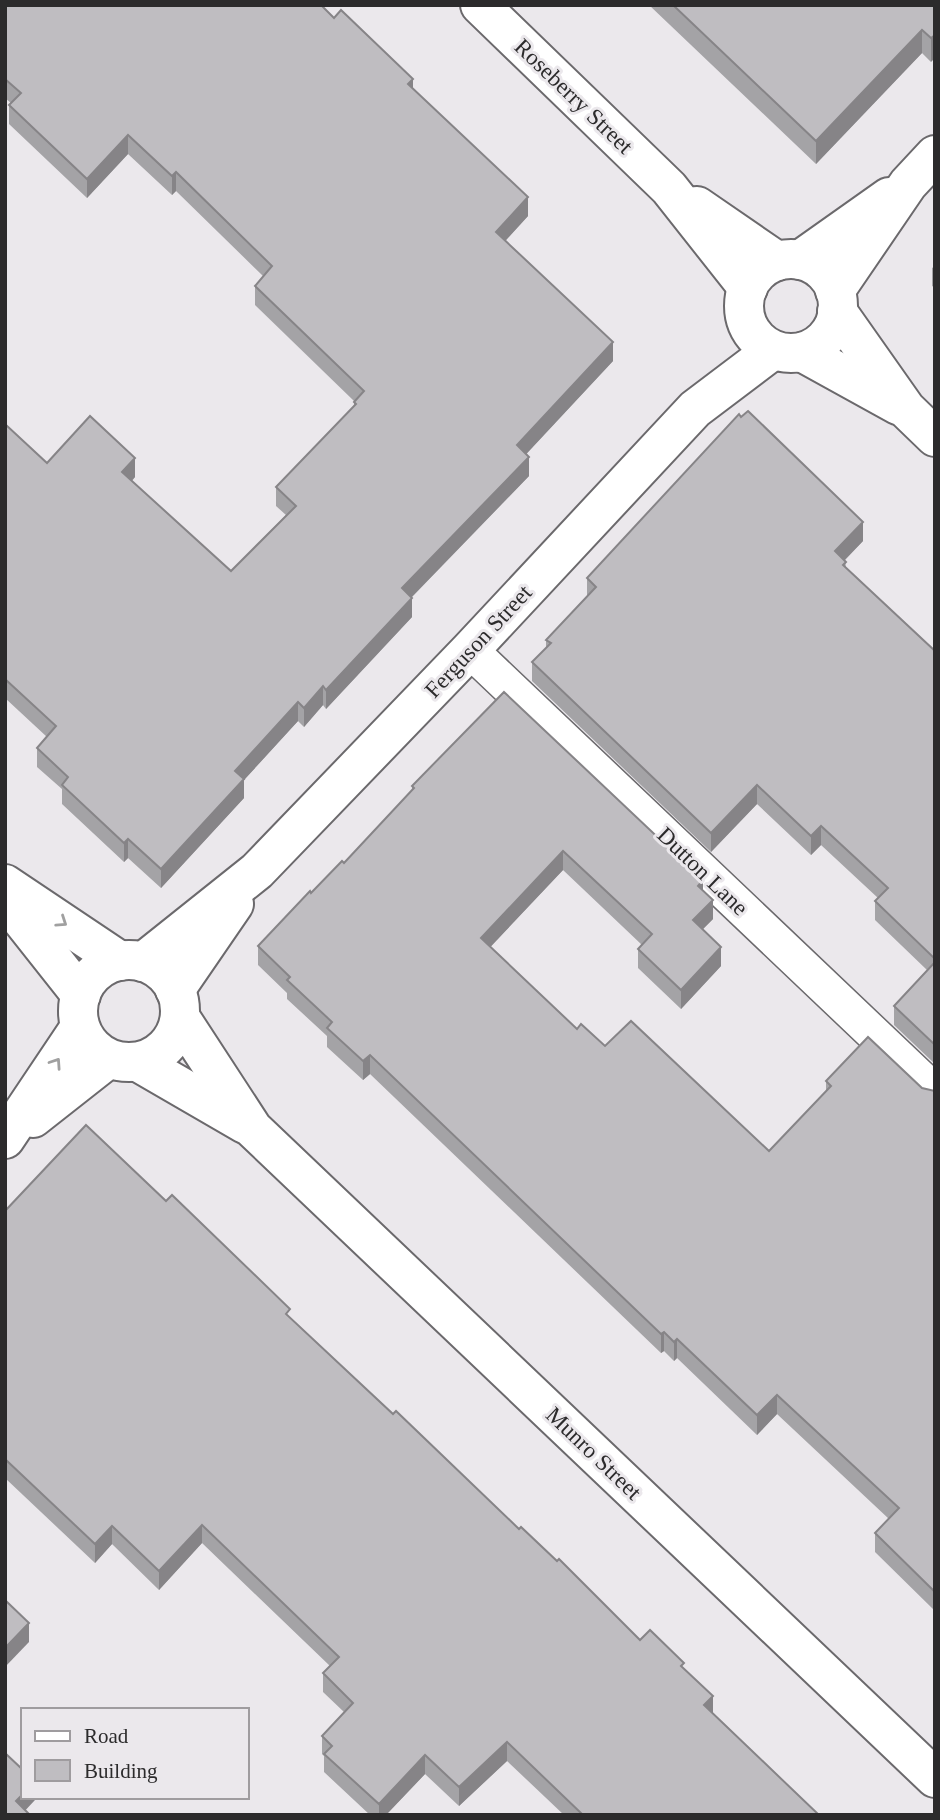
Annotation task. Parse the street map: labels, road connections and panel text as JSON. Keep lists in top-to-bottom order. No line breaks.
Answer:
{"streets":{"street":["Roseberry Street","Ferguson Street","Munro Street"],"lane":["Dutton Lane"]},"crossings":[["Roseberry Street","Ferguson Street"],["Ferguson Street","Dutton Lane"],["Ferguson Street","Munro Street"]],"legend":["Road","Building"]}
